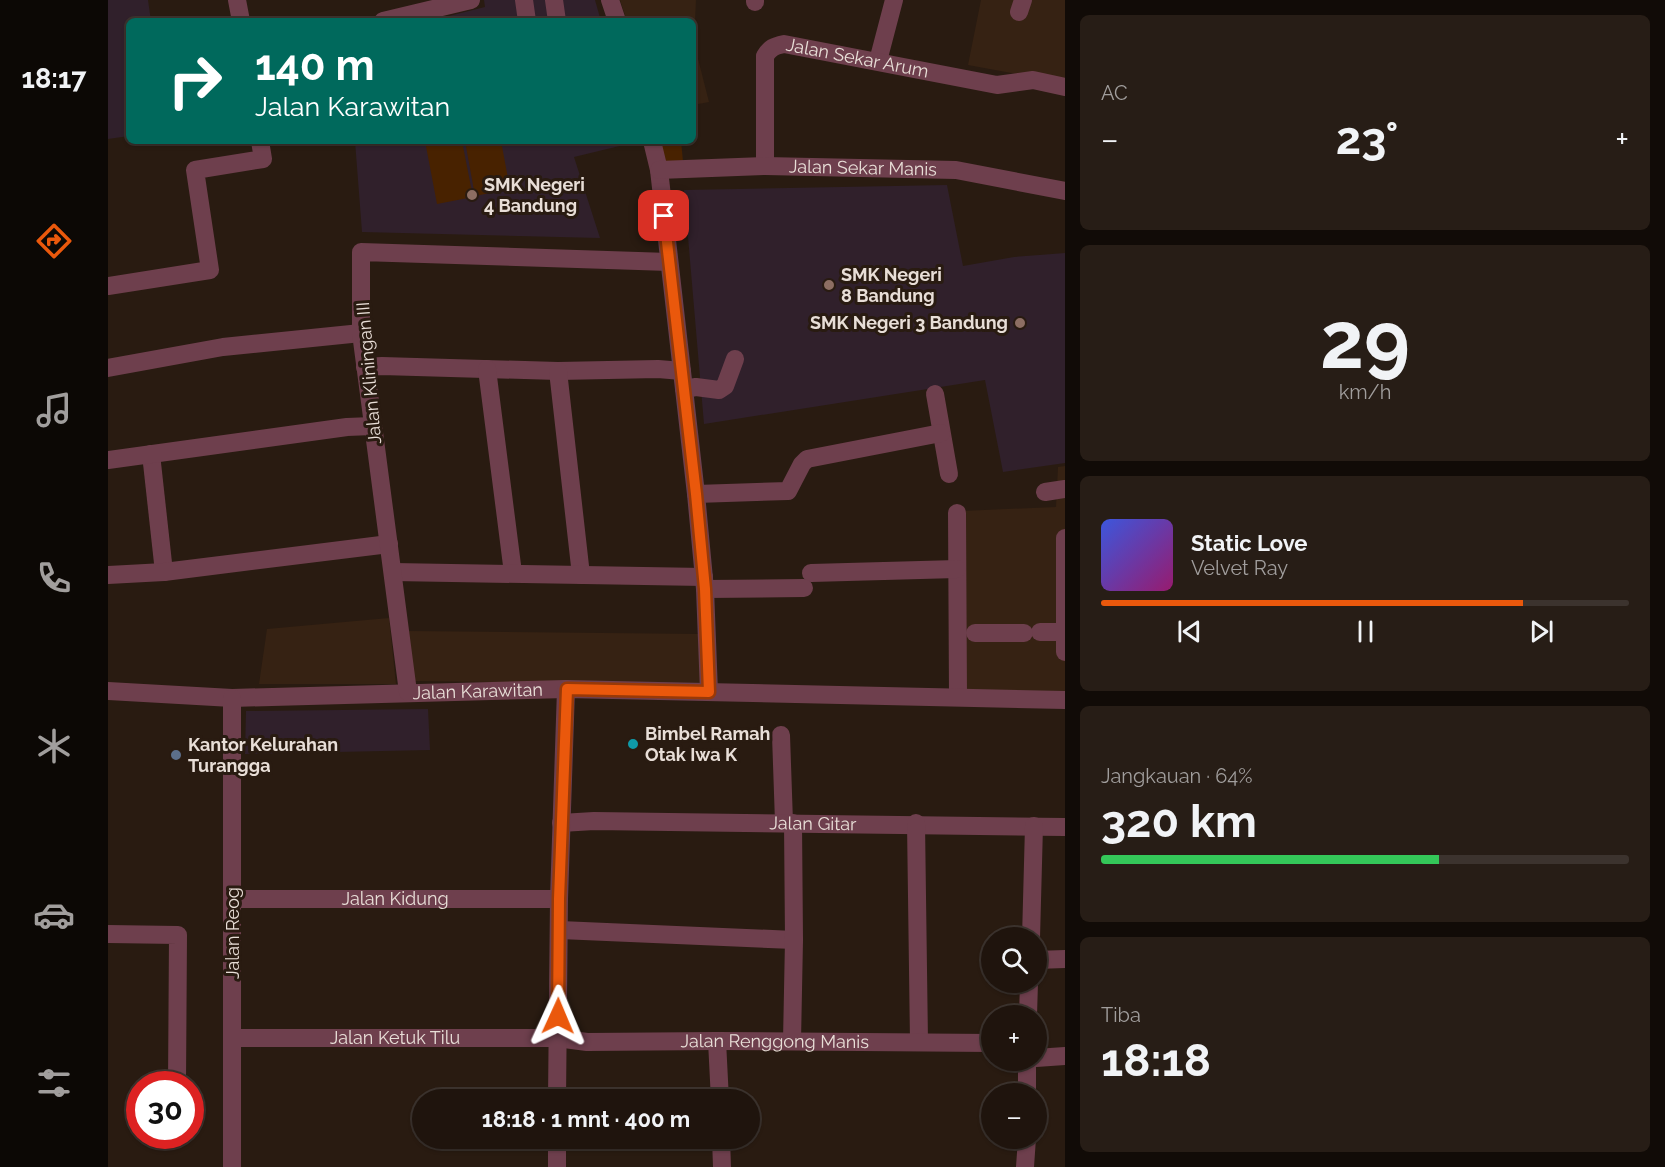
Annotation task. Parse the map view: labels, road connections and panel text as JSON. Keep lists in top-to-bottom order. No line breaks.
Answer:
{"streets":{"street":["Jalan Sekar Arum","Jalan Sekar Manis","Jalan Kliningan III","Jalan Karawitan","Jalan Gitar","Jalan Kidung","Jalan Reog","Jalan Ketuk Tilu","Jalan Renggong Manis"]},"crossings":[["Jalan Sekar Arum","Jalan Sekar Manis"],["Jalan Kliningan III","Jalan Karawitan"],["Jalan Karawitan","Jalan Reog"],["Jalan Kidung","Jalan Reog"],["Jalan Reog","Jalan Ketuk Tilu"],["Jalan Ketuk Tilu","Jalan Renggong Manis"]],"places":["SMK Negeri 4 Bandung","SMK Negeri 8 Bandung","SMK Negeri 3 Bandung","Bimbel Ramah Otak Iwa K","Kantor Kelurahan Turangga"],"page":{"tabs":"18:17","tile":["AC",["29","km/h"],["Jangkauan · 64%","320 km"],["Tiba","18:18"]],"turn":["140 m","Jalan Karawitan"],"heat":["−","23°","+"],"song":["Static Love","Velvet Ray"],"map_buttons":["+","−"],"limit":"30","trip":"18:18 · 1 mnt · 400 m"}}
